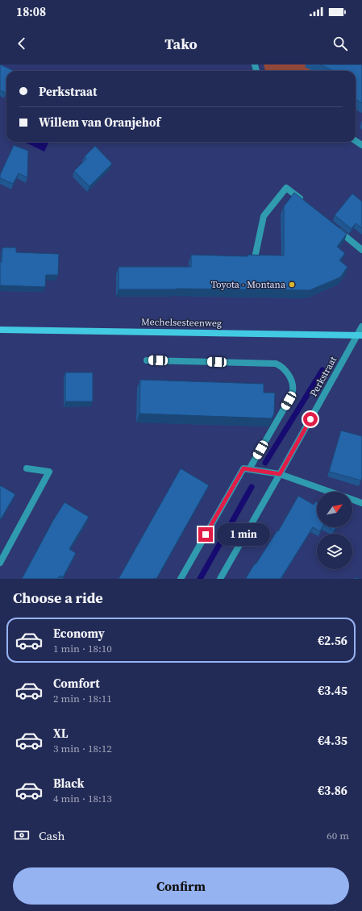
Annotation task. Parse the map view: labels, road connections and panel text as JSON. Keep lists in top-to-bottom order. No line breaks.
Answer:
{"streets":{"main road":["Mechelsesteenweg"],"street":["Perkstraat"]},"crossings":[["Mechelsesteenweg","Perkstraat"]],"places":["Toyota - Montana"],"north":"top right","page":{"status":"18:08","header":"Tako","banner":["Perkstraat","Willem van Oranjehof"],"bubble":"1 min","heading":"Choose a ride","list":[{"name":"Economy","note":"1 min · 18:10","value":"€2.56"},{"name":"Comfort","note":"2 min · 18:11","value":"€3.45"},{"name":"XL","note":"3 min · 18:12","value":"€4.35"},{"name":"Black","note":"4 min · 18:13","value":"€3.86"}],"pay":["Cash","60 m"],"buttons":"Confirm"}}
